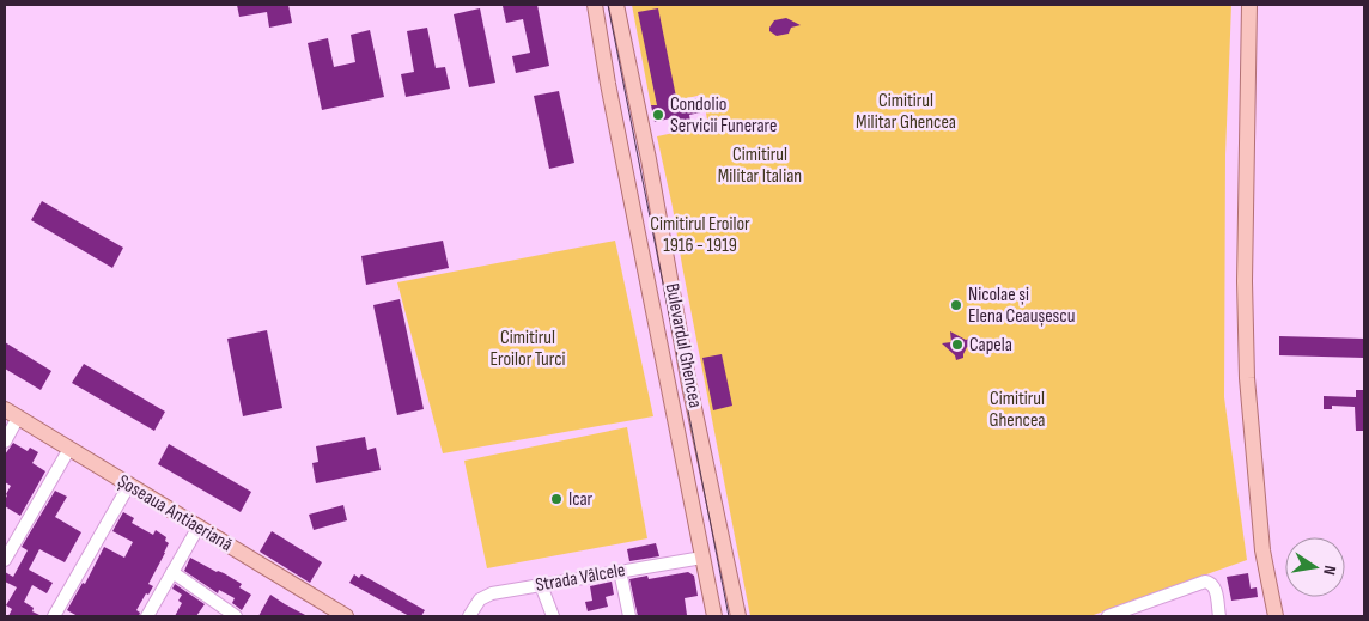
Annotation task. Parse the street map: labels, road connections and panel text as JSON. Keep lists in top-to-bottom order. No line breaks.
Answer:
{"streets":{"main road":["Bulevardul Ghencea","Șoseaua Antiaeriană"],"street":["Strada Vâlcele"]},"crossings":[["Bulevardul Ghencea","Strada Vâlcele"]],"parks":["Cimitirul Militar Ghencea","Cimitirul Militar Italian","Cimitirul Eroilor 1916 - 1919","Cimitirul Eroilor Turci","Cimitirul Ghencea"],"places":["Condolio Servicii Funerare","Nicolae și Elena Ceaușescu","Capela","Icar"],"north":"right"}
